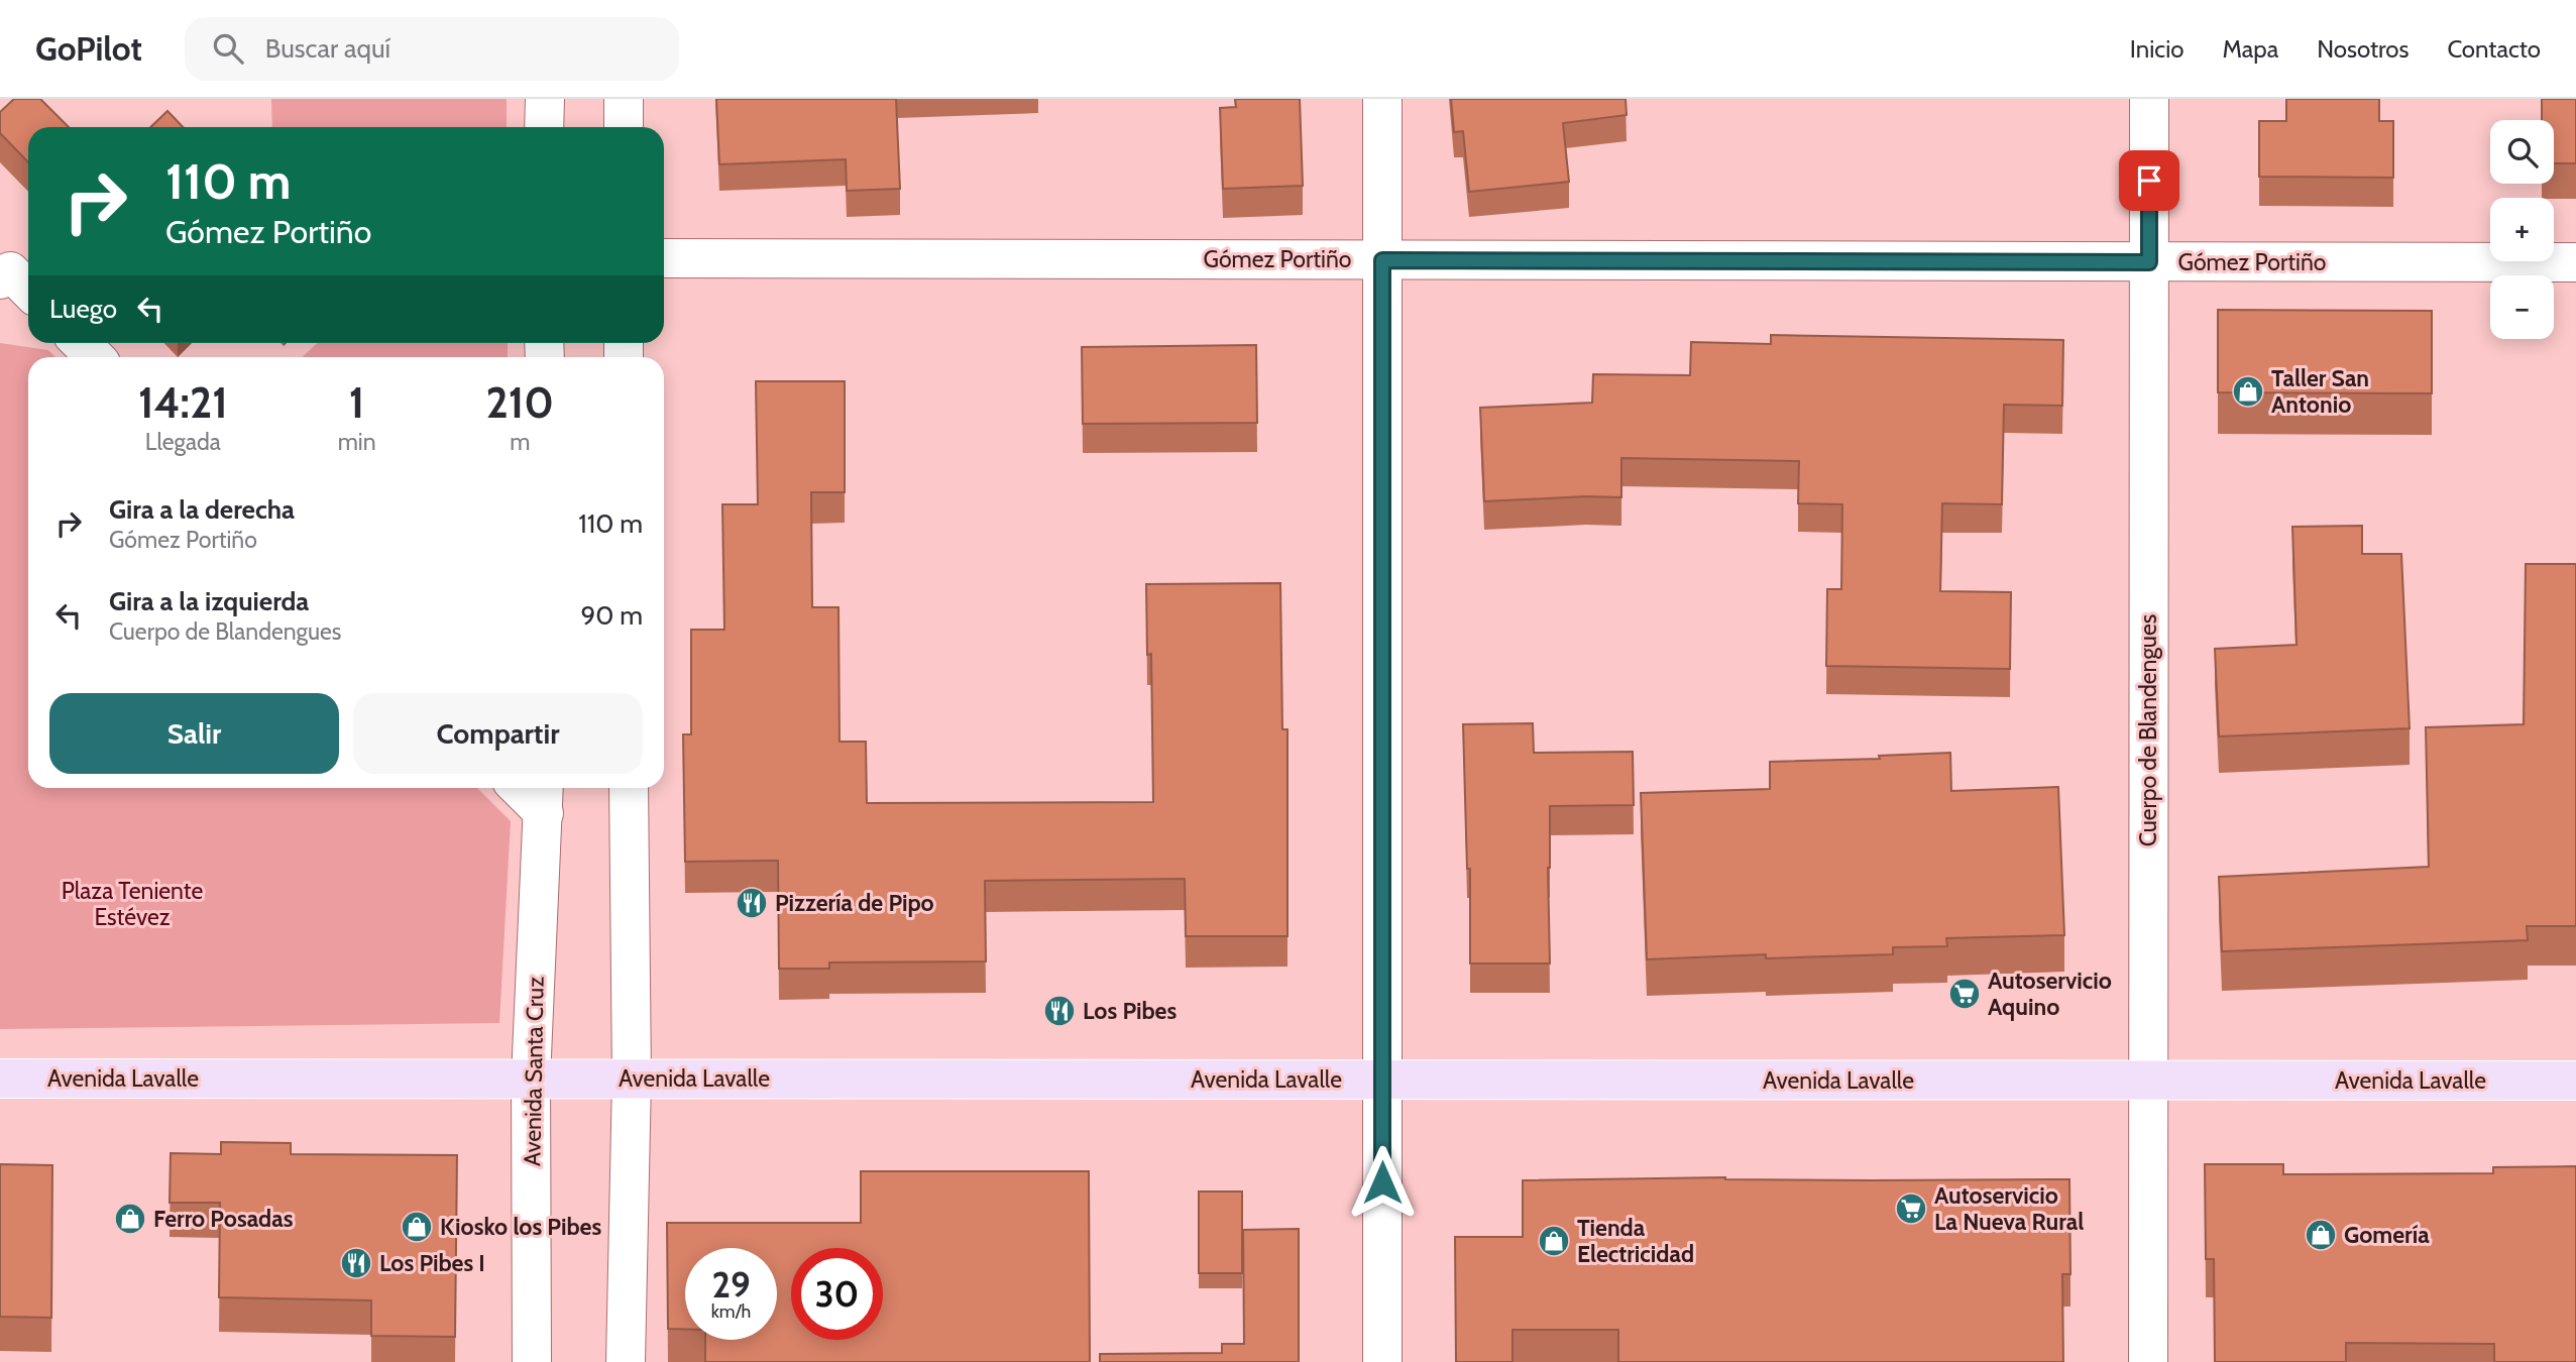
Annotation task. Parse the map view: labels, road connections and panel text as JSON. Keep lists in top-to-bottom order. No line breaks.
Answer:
{"streets":{"main road":["Avenida Lavalle"],"street":["Gómez Portiño","Cuerpo de Blandengues","Avenida Santa Cruz"]},"crossings":[["Gómez Portiño","Cuerpo de Blandengues"],["Cuerpo de Blandengues","Avenida Lavalle"],["Avenida Santa Cruz","Avenida Lavalle"]],"parks":["Plaza Teniente Estévez"],"places":{"shop":["Taller San Antonio","Ferro Posadas","Kiosko los Pibes","Gomería","Tienda Electricidad"],"restaurant":["Pizzería de Pipo","Los Pibes","Los Pibes I"],"supermarket":["Autoservicio Aquino","Autoservicio La Nueva Rural"]},"page":{"header":"GoPilot","search":"Buscar aquí","nav":["Inicio","Mapa","Nosotros","Contacto"],"map_buttons":["+","−"],"turn":["110 m","Gómez Portiño"],"then":"Luego","eta":["14:21","Llegada","1","min","210","m"],"list":[{"name":"Gira a la derecha","note":"Gómez Portiño","value":"110 m"},{"name":"Gira a la izquierda","note":"Cuerpo de Blandengues","value":"90 m"}],"buttons":["Salir","Compartir"],"speed":"29 km/h","limit":"30"}}
